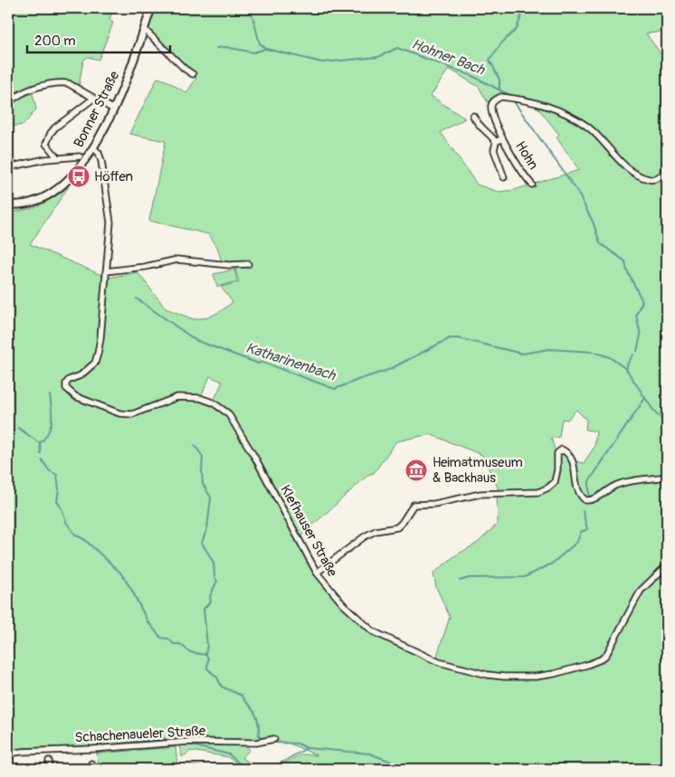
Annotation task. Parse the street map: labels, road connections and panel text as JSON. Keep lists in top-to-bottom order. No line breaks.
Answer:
{"streets":{"street":["Bonner Straße","Hohn","Klefhauser Straße","Schachenaueler Straße"]},"crossings":[["Bonner Straße","Klefhauser Straße"]],"water":["Hohner Bach","Katharinenbach"],"places":{"bus stop":["Höffen"],"museum":["Heimatmuseum & Backhaus"]},"scale_bar":"200 m"}
